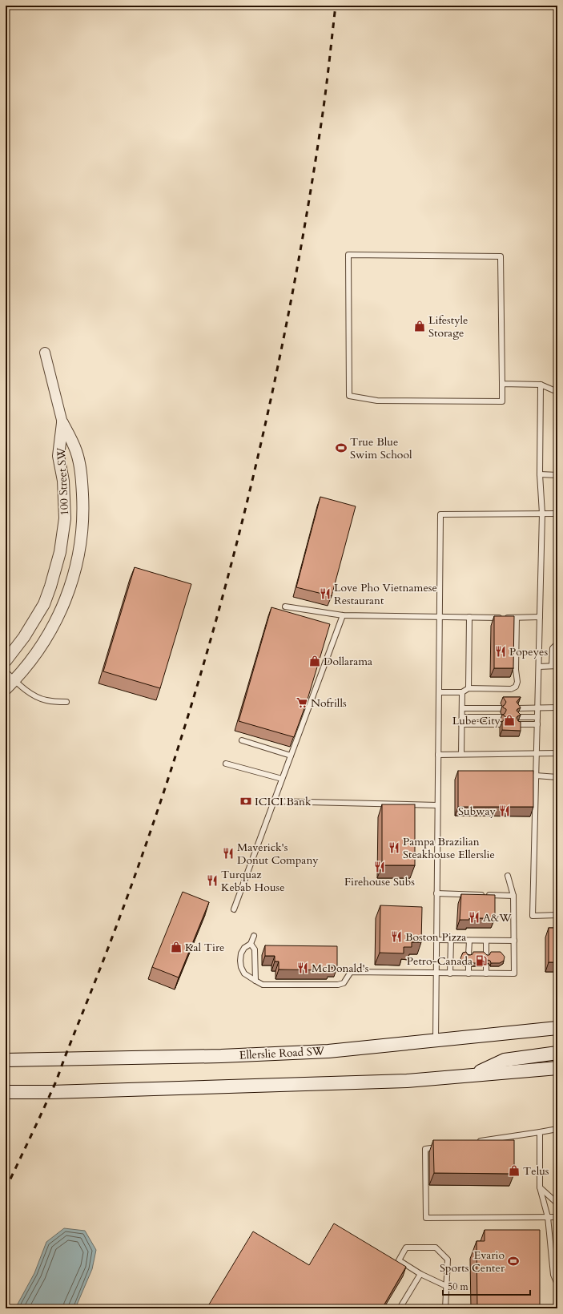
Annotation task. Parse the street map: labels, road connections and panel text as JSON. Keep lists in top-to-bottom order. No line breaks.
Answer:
{"streets":{"main road":["Ellerslie Road SW"],"street":["100 Street SW"]},"places":{"shop":["Lifestyle Storage","Dollarama","Lube City","Kal Tire","Telus"],"sports":["True Blue Swim School","Evario Sports Center"],"restaurant":["Love Pho Vietnamese Restaurant","Popeyes","Subway","Pampa Brazilian Steakhouse Ellerslie","Maverick's Donut Company","Firehouse Subs","Turquaz Kebab House","A&W","Boston Pizza","McDonald's"],"supermarket":["Nofrills"],"bank":["ICICI Bank"],"fuel station":["Petro-Canada"]},"scale_bar":"50 m"}
